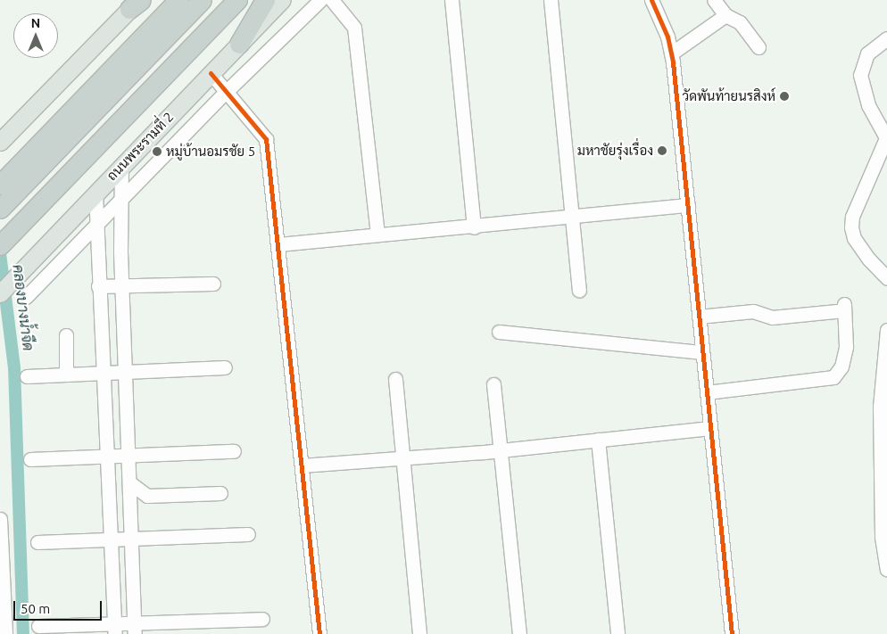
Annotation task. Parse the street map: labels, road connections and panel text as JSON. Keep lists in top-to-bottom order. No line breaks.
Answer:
{"streets":{"main road":["ถนนพระรามที่ 2"]},"water":["คลองบางน้ำจืด"],"places":["วัดพันท้ายนรสิงห์","มหาชัยรุ่งเรื่อง","หมู่บ้านอมรชัย 5"],"scale_bar":"50 m","north":"top"}
